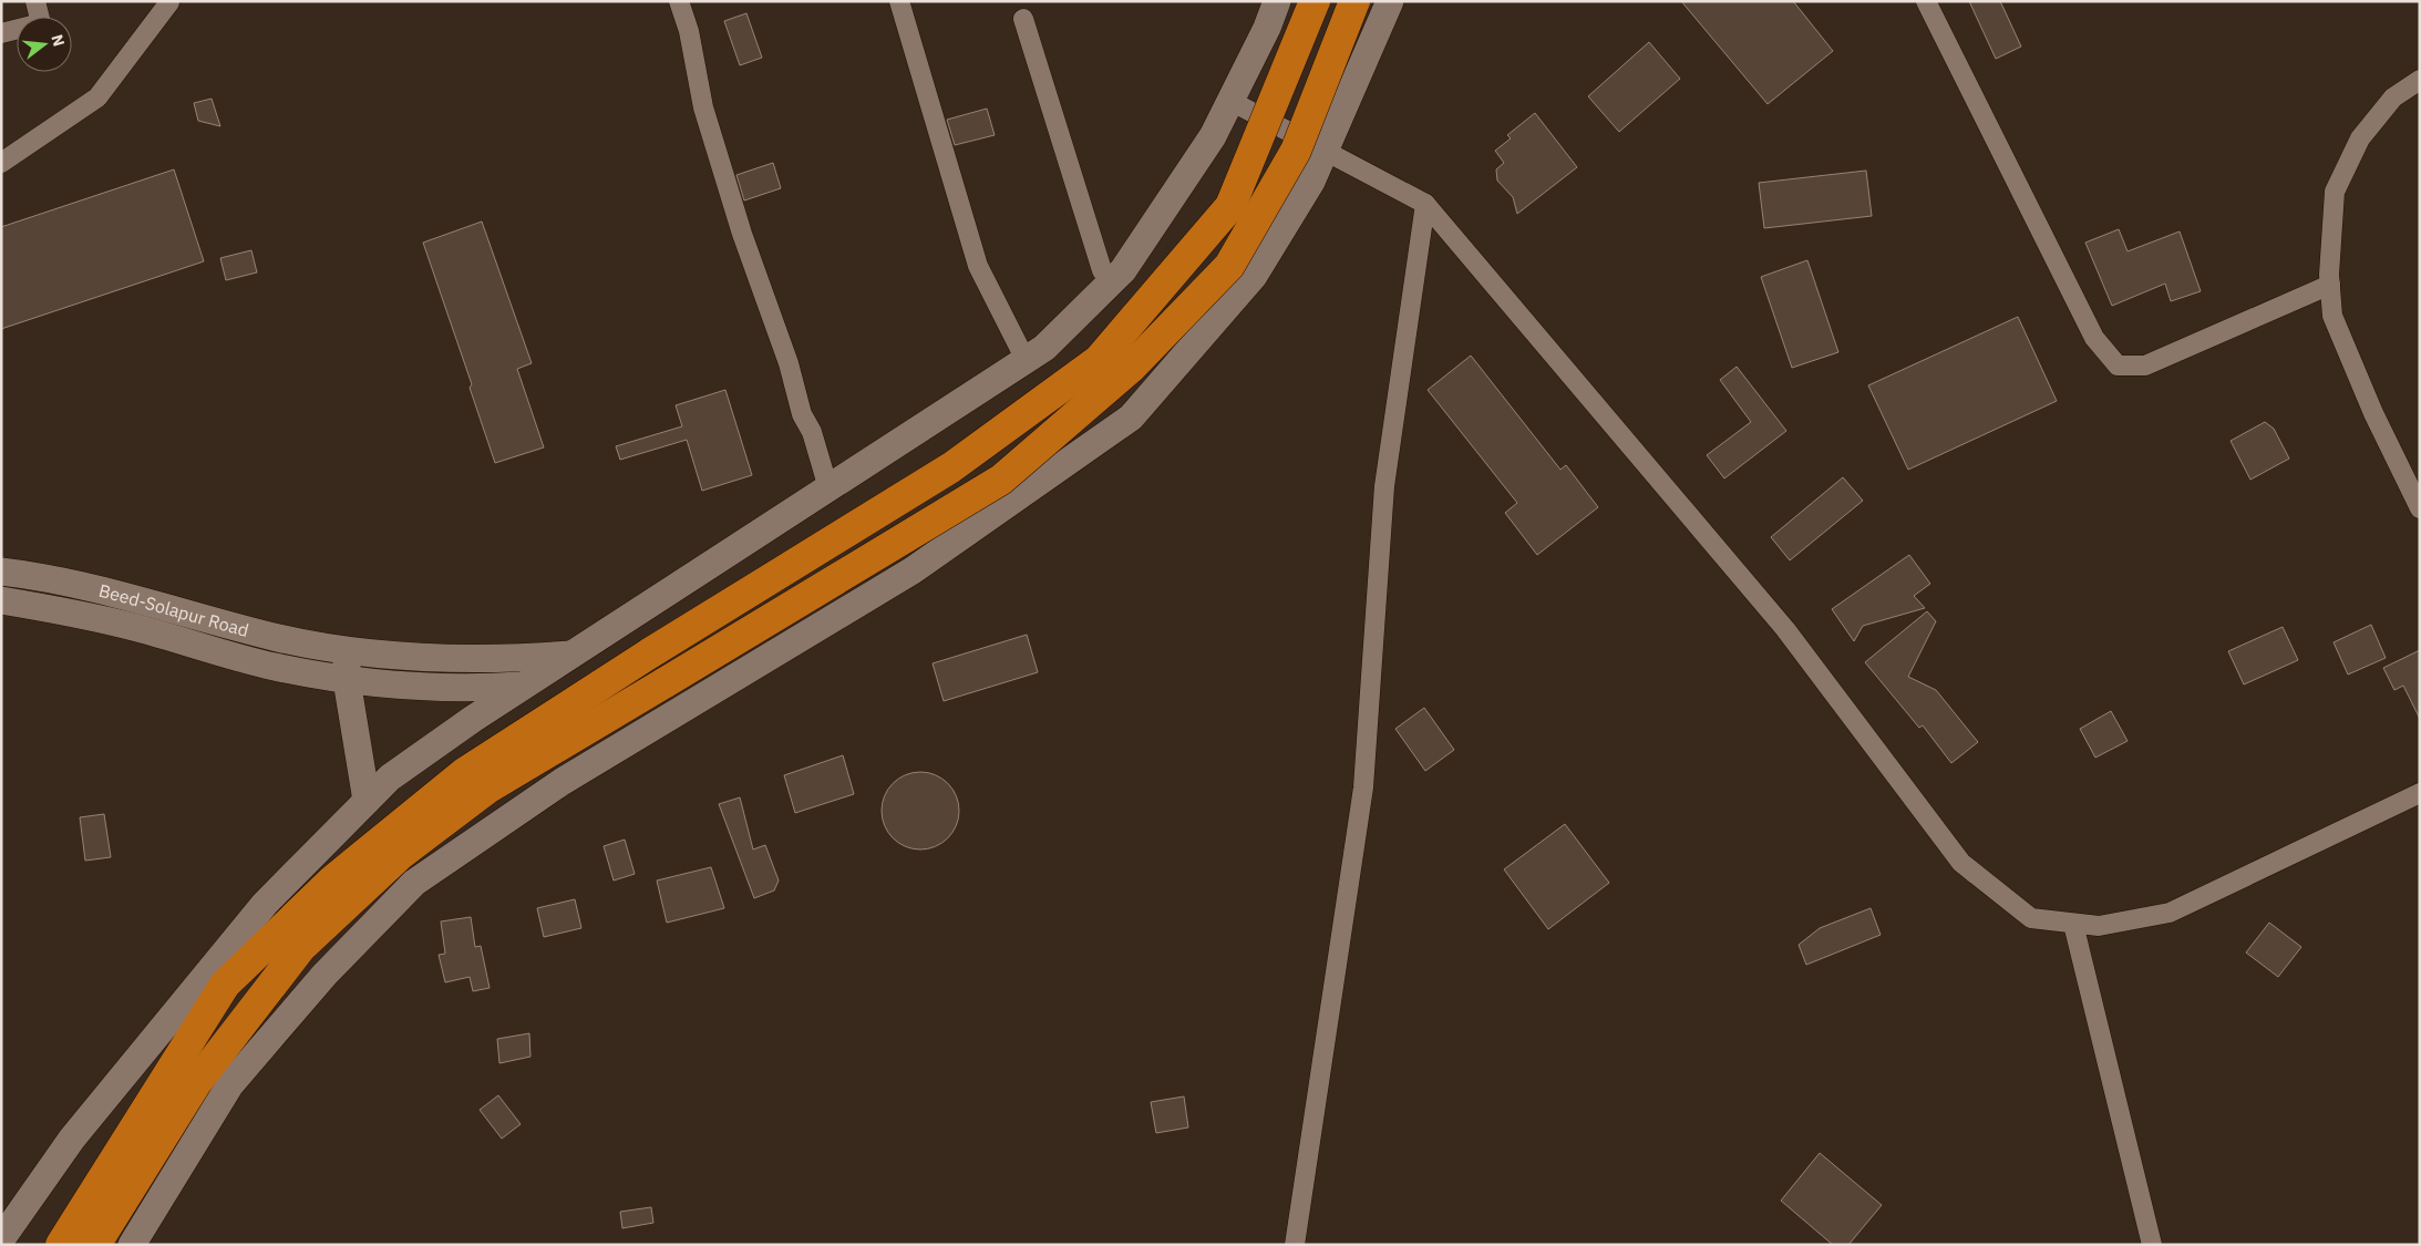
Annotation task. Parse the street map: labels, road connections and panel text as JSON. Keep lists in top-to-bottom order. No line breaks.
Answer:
{"streets":{"street":["Beed-Solapur Road"]},"north":"right"}
